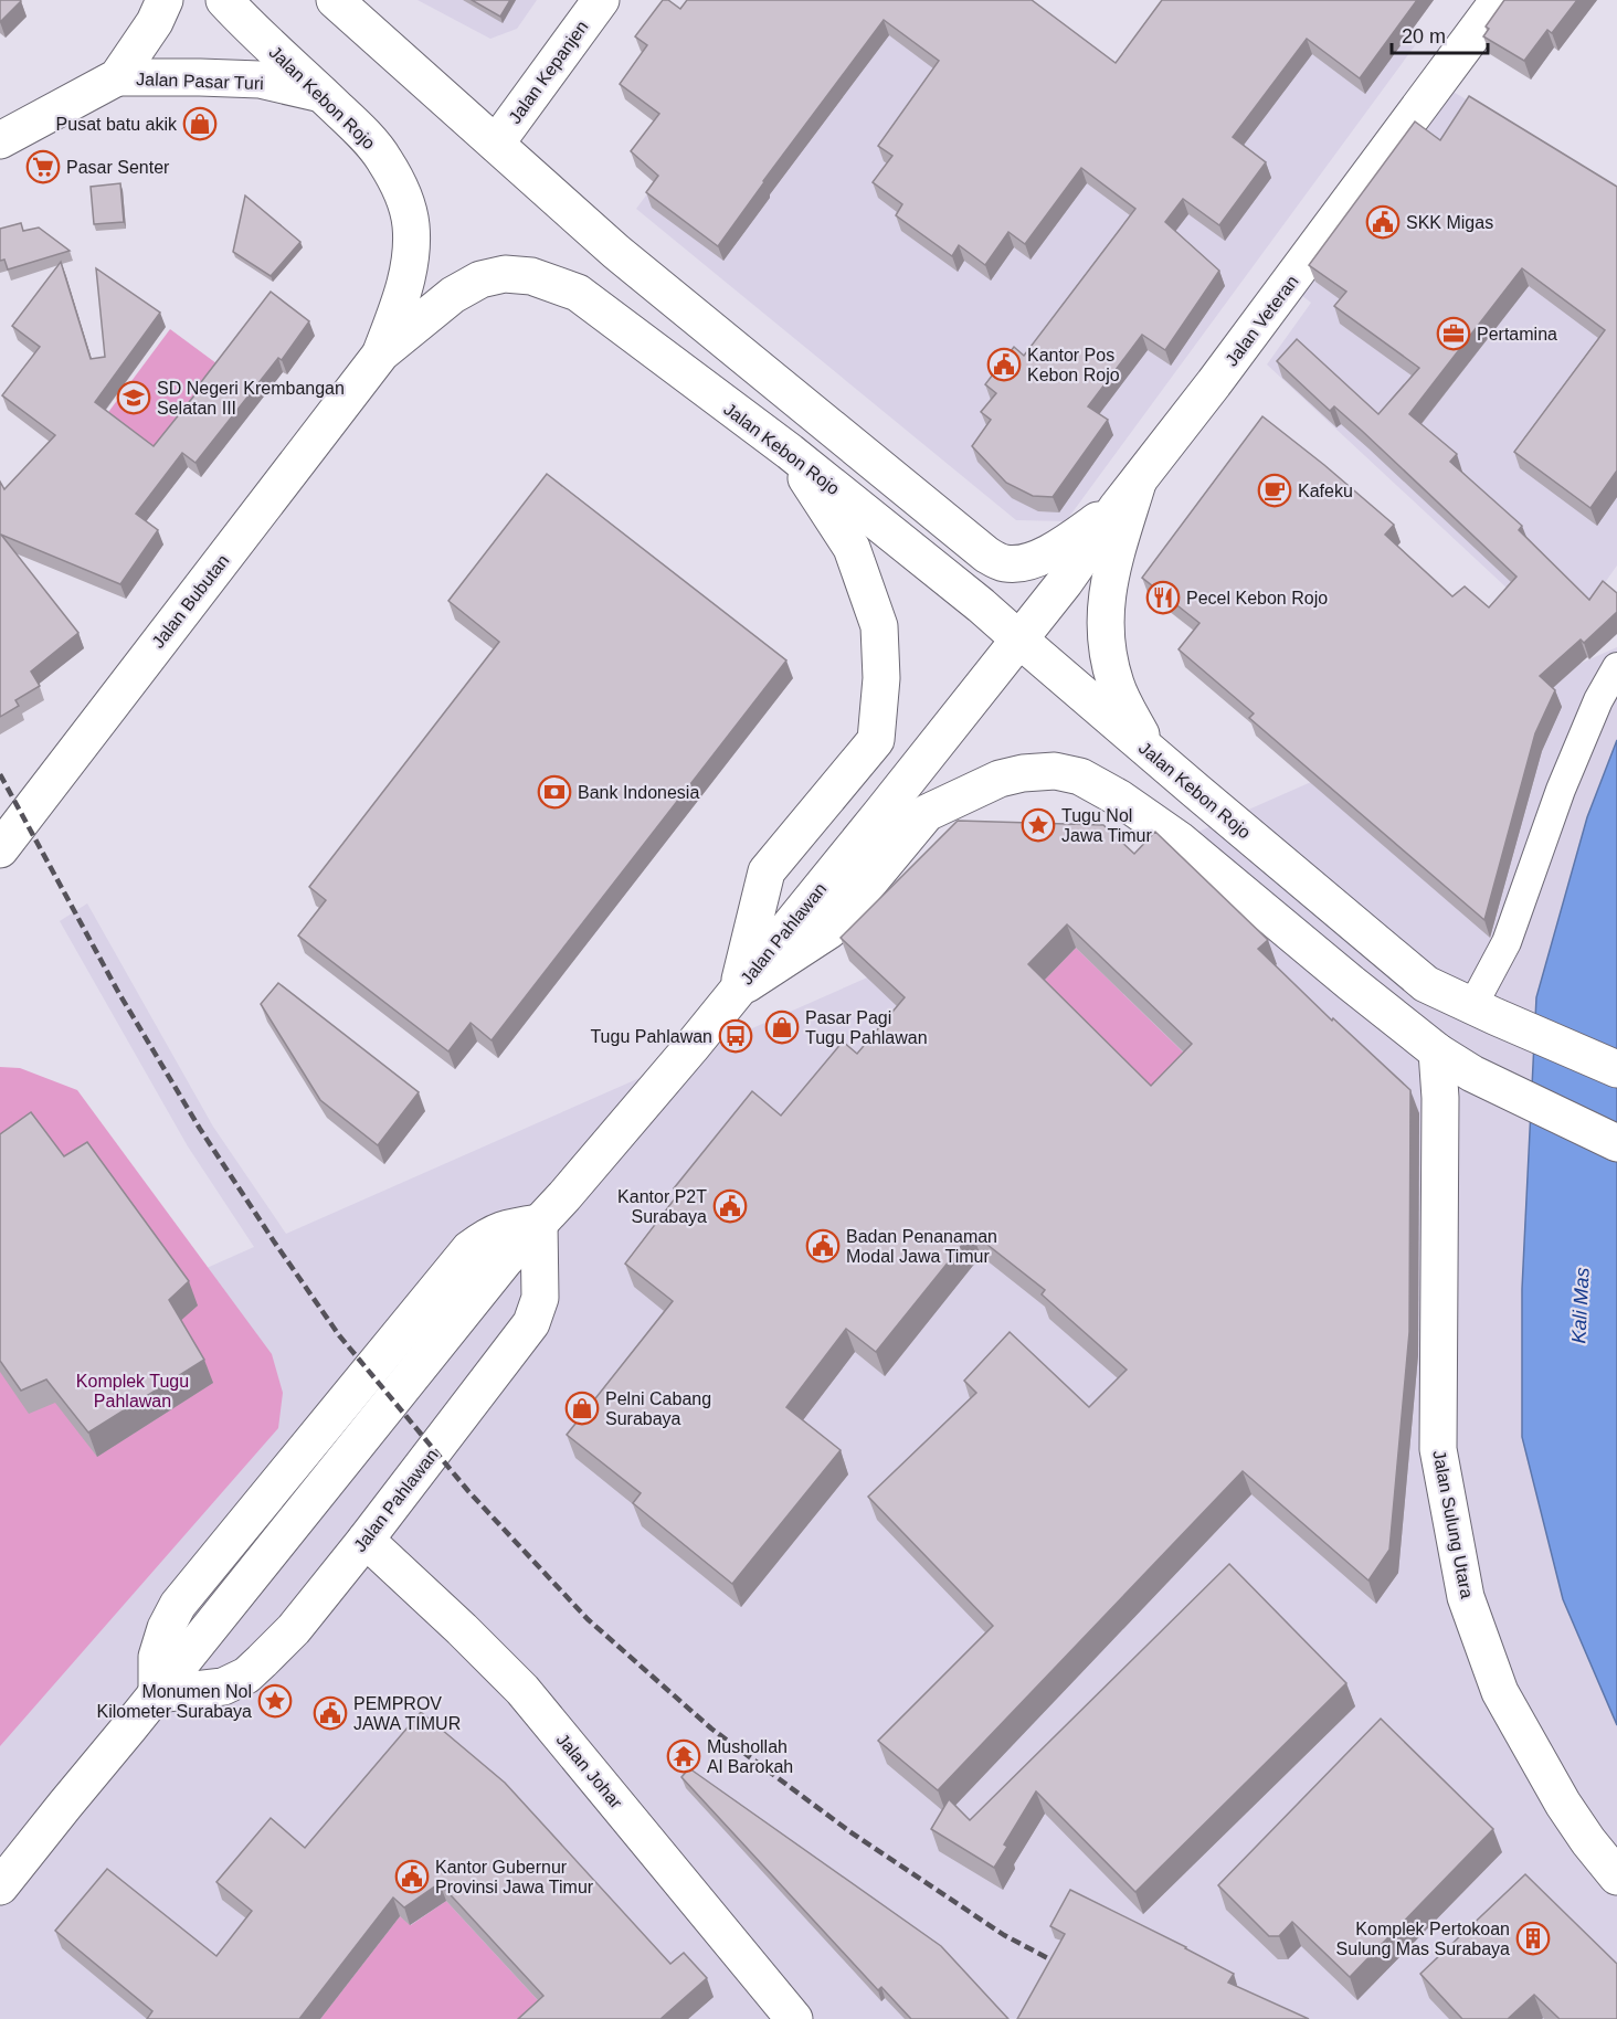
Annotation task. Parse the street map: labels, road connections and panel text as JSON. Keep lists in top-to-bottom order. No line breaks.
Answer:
{"streets":{"main road":["Jalan Kepanjen","Jalan Pasar Turi","Jalan Kebon Rojo","Jalan Veteran","Jalan Bubutan","Jalan Pahlawan","Jalan Sulung Utara","Jalan Johar"]},"crossings":[["Jalan Pasar Turi","Jalan Kebon Rojo"],["Jalan Kebon Rojo","Jalan Veteran"],["Jalan Kebon Rojo","Jalan Bubutan"],["Jalan Kebon Rojo","Jalan Pahlawan"],["Jalan Veteran","Jalan Pahlawan"],["Jalan Pahlawan","Jalan Johar"]],"water":["Kali Mas"],"parks":["Komplek Tugu Pahlawan"],"places":{"shop":["Pusat batu akik","Pasar Pagi Tugu Pahlawan","Pelni Cabang Surabaya"],"supermarket":["Pasar Senter"],"public building":["SKK Migas","Kantor Pos Kebon Rojo","Kantor P2T Surabaya","Badan Penanaman Modal Jawa Timur","PEMPROV JAWA TIMUR","Kantor Gubernur Provinsi Jawa Timur"],"office":["Pertamina"],"school or university":["SD Negeri Krembangan Selatan III"],"cafe":["Kafeku"],"restaurant":["Pecel Kebon Rojo"],"bank":["Bank Indonesia"],"place":["Tugu Nol Jawa Timur","Monumen Nol Kilometer Surabaya"],"bus stop":["Tugu Pahlawan"],"temple":["Mushollah Al Barokah"],"building":["Komplek Pertokoan Sulung Mas Surabaya"]},"scale_bar":"20 m"}
